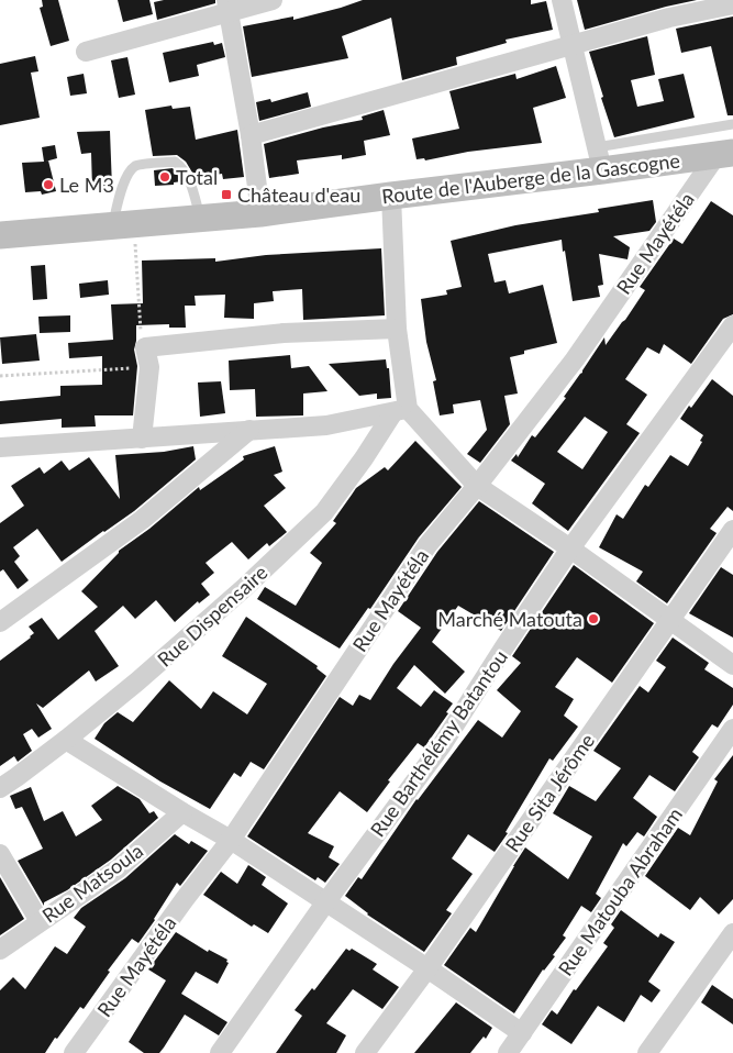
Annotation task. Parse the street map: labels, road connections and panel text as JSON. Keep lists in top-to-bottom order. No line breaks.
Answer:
{"streets":{"street":["Route de l'Auberge de la Gascogne","Rue Mayétéla","Rue Dispensaire","Rue Barthélémy Batantou","Rue Sita Jérôme","Rue Matsoula","Rue Matouba Abraham"]},"crossings":[["Route de l'Auberge de la Gascogne","Rue Mayétéla"]],"places":{"other":["Total","Le M3","Marché Matouta"],"transit":["Château d'eau"]}}
